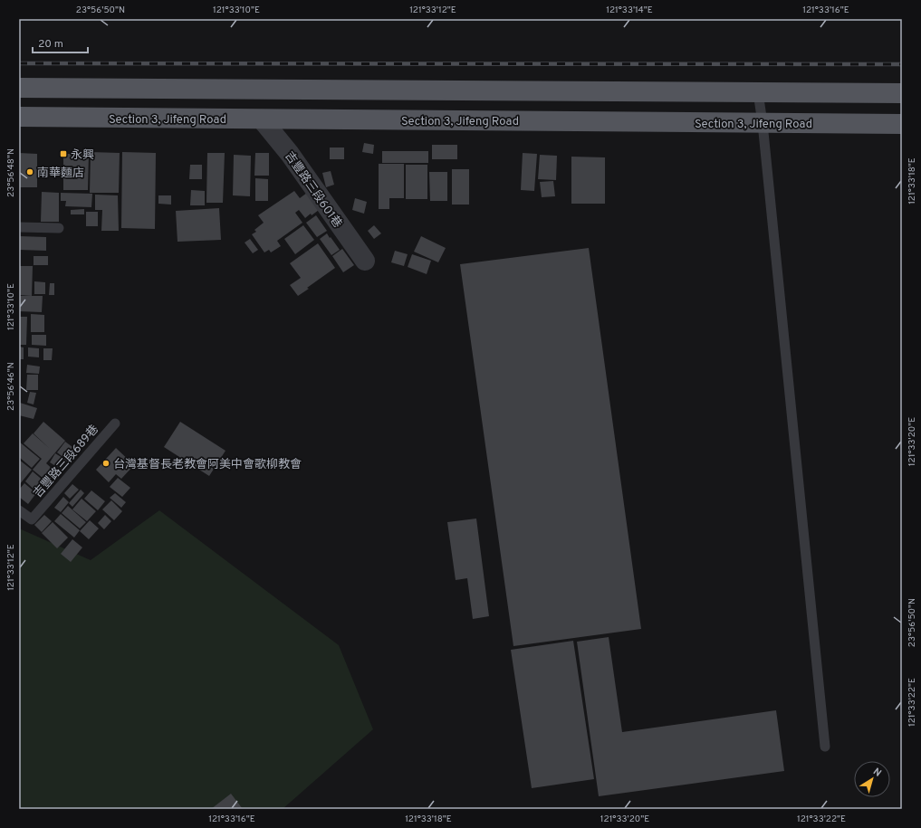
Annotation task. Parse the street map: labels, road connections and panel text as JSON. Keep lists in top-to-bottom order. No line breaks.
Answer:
{"streets":{"main road":["Section 3, Jifeng Road"],"street":["吉豐路三段601巷"],"lane":["吉豐路三段689巷"]},"crossings":[["Section 3, Jifeng Road","吉豐路三段601巷"]],"places":{"transit":["永興"],"other":["南華麵店","台灣基督長老教會阿美中會歌柳教會"]},"scale_bar":"20 m","north":"top right","coordinates":["23°56'50\"N","121°33'10\"E","121°33'12\"E","121°33'14\"E","121°33'16\"E","23°56'48\"N","121°33'18\"E","23°56'46\"N","121°33'20\"E","121°33'22\"E"]}
